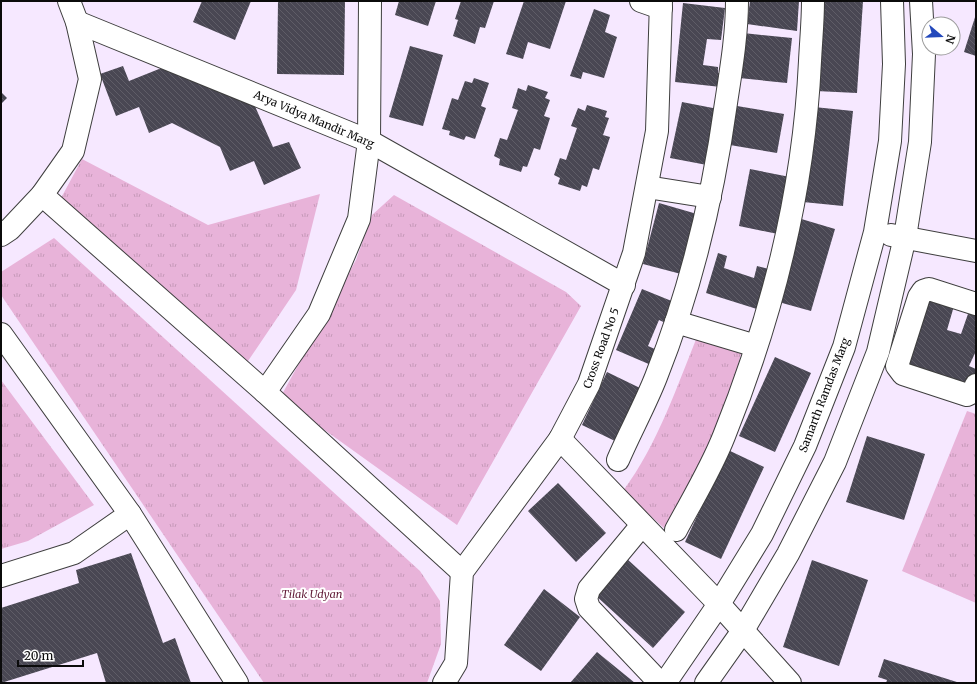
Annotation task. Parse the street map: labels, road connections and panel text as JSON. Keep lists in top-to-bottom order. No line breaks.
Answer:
{"streets":{"street":["Arya Vidya Mandir Marg","Cross Road No 5","Samarth Ramdas Marg"]},"crossings":[["Arya Vidya Mandir Marg","Cross Road No 5"]],"parks":["Tilak Udyan"],"scale_bar":"20 m","north":"right"}
